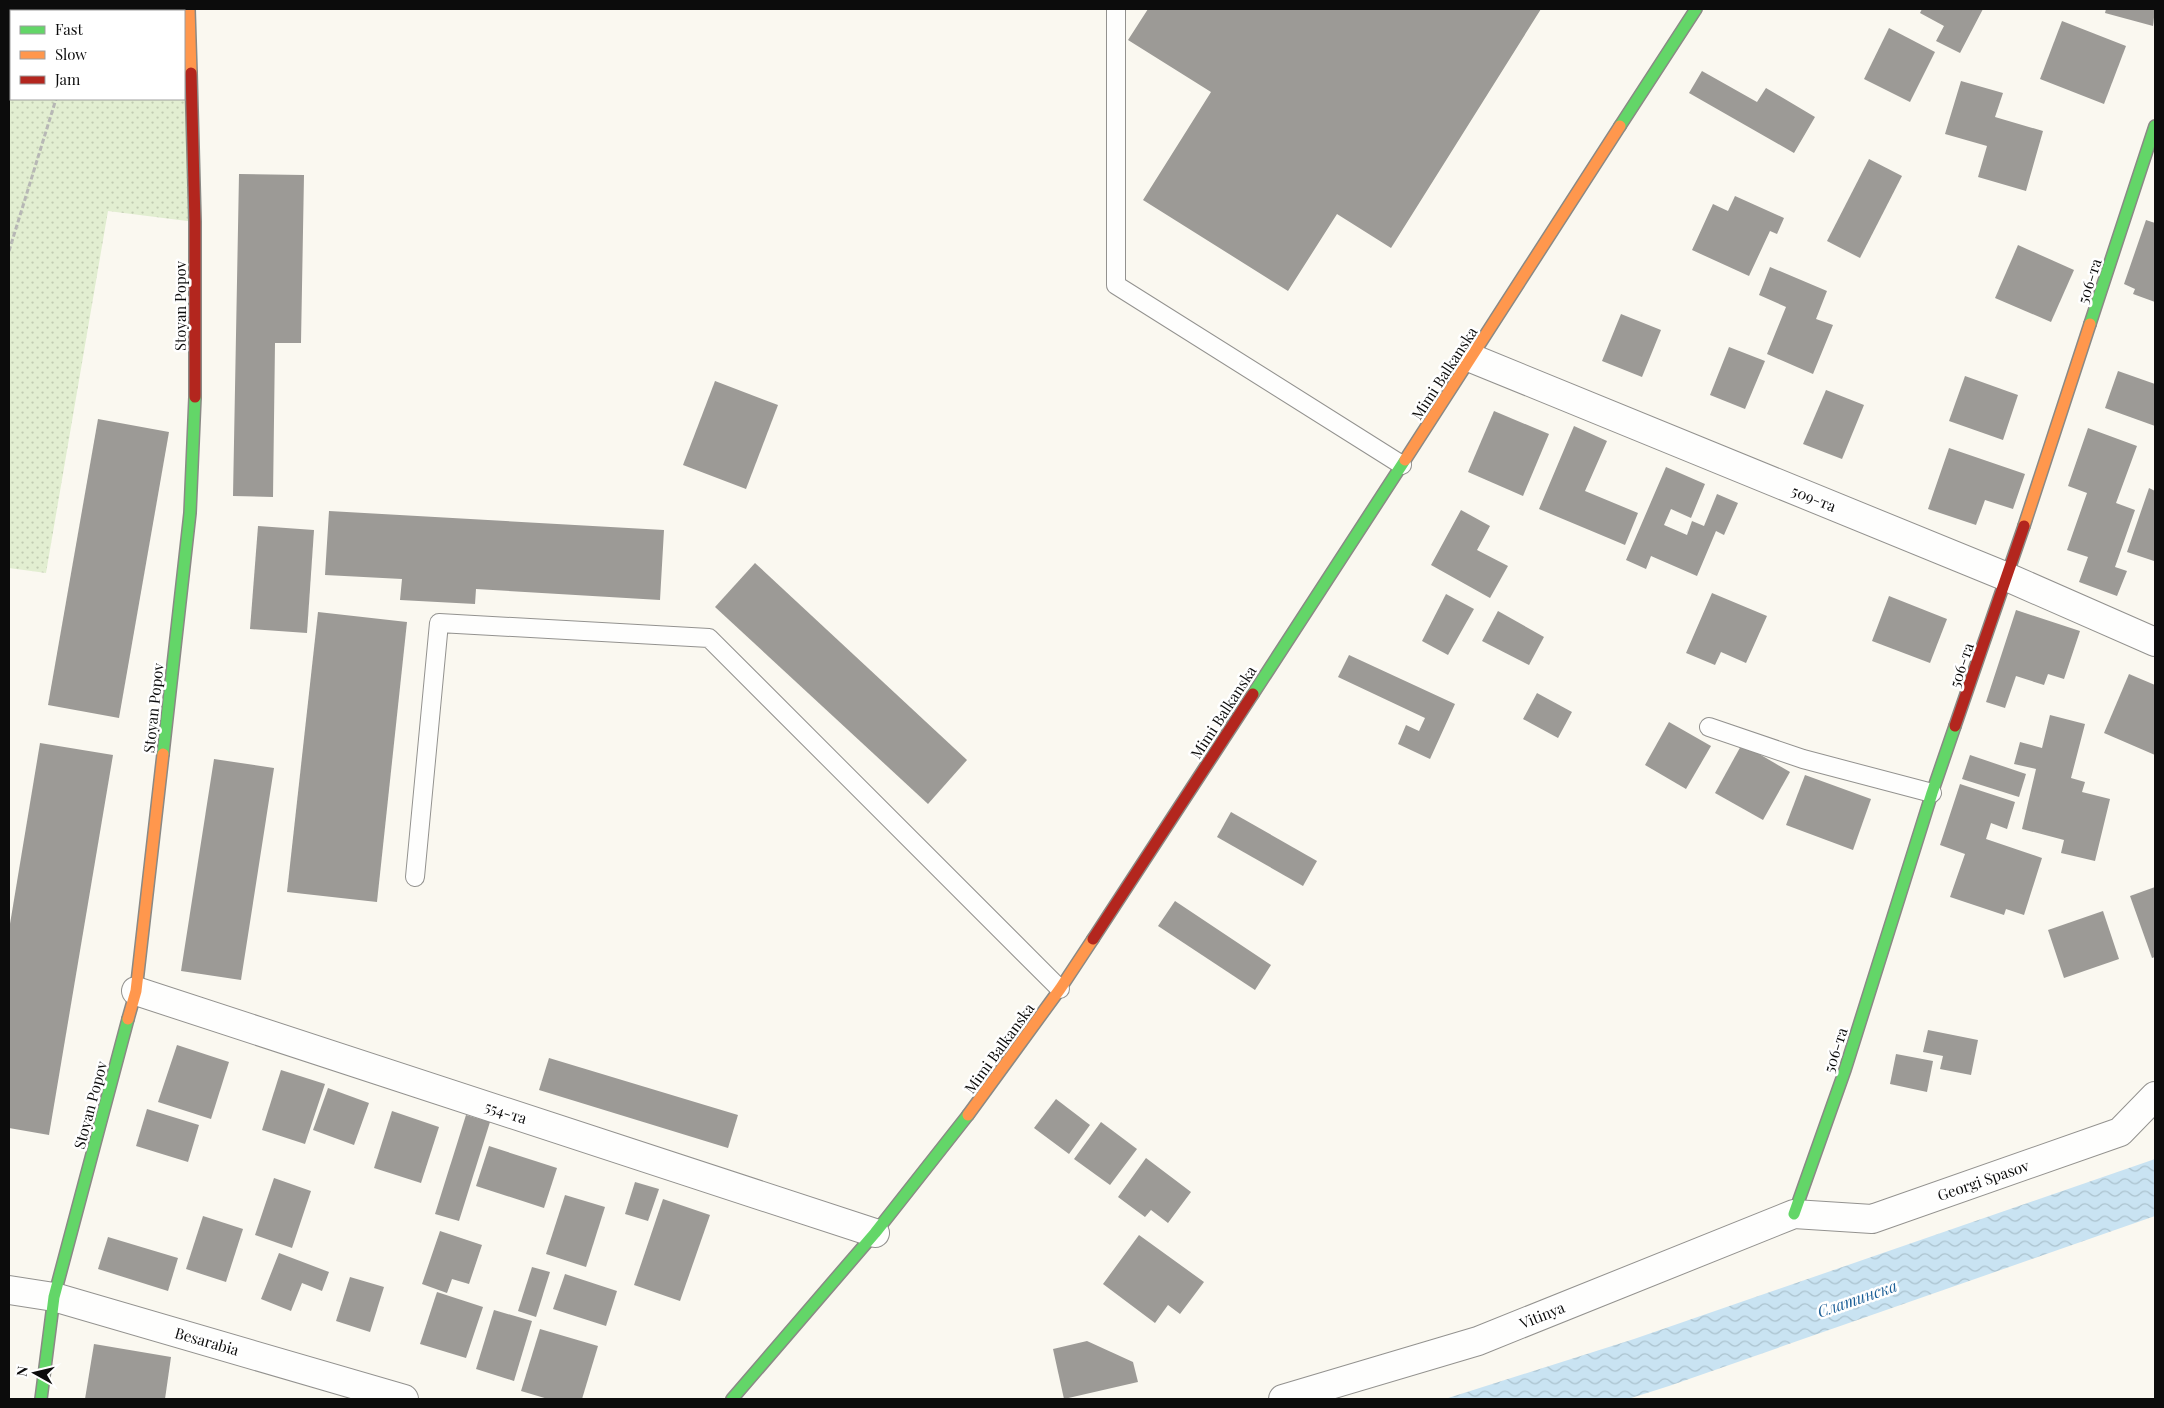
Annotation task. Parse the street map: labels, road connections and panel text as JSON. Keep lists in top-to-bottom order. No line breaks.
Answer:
{"streets":{"street":["506-та","Stoyan Popov","Mimi Balkanska","509-та","554-та","Georgi Spasov","Vitinya","Besarabia"]},"crossings":[["506-та","509-та"],["506-та","Georgi Spasov"],["506-та","Vitinya"],["Stoyan Popov","554-та"],["Stoyan Popov","Besarabia"],["Mimi Balkanska","509-та"],["Mimi Balkanska","554-та"],["Georgi Spasov","Vitinya"]],"water":["Слатинска"],"legend":["Fast","Slow","Jam"],"north":"left"}
